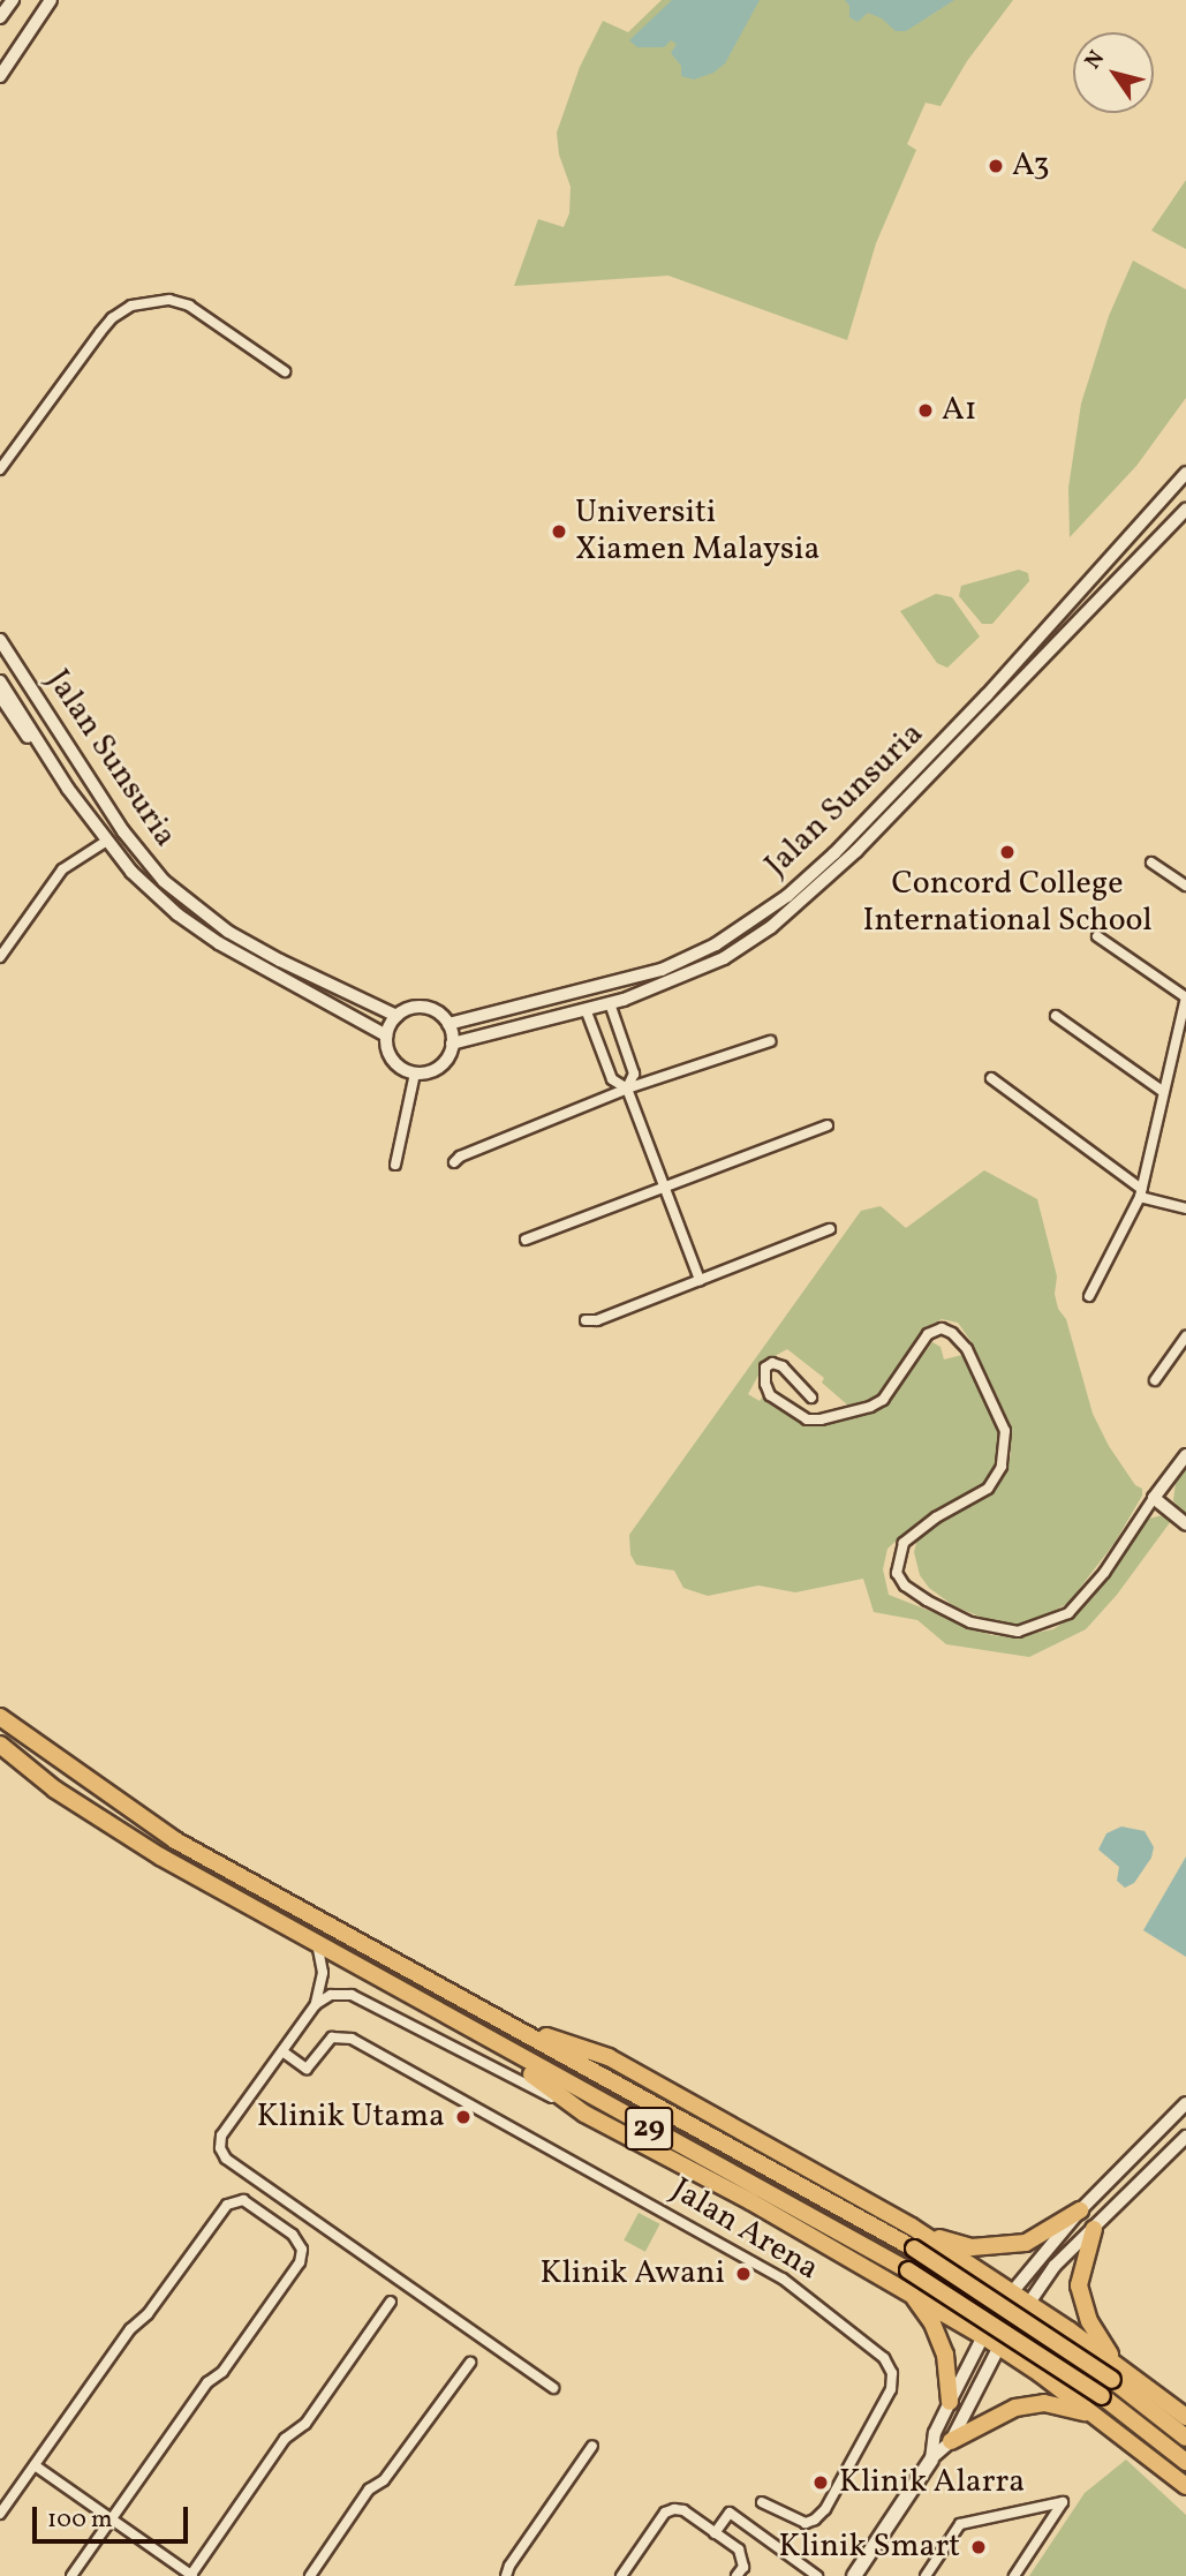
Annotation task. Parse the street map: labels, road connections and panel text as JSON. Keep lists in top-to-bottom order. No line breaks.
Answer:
{"streets":{"highway":["29"],"street":["Jalan Sunsuria","Jalan Arena"]},"places":["A3","A1","Universiti Xiamen Malaysia","Concord College International School","Klinik Utama","Klinik Awani","Klinik Alarra","Klinik Smart"],"scale_bar":"100 m","north":"top left"}
